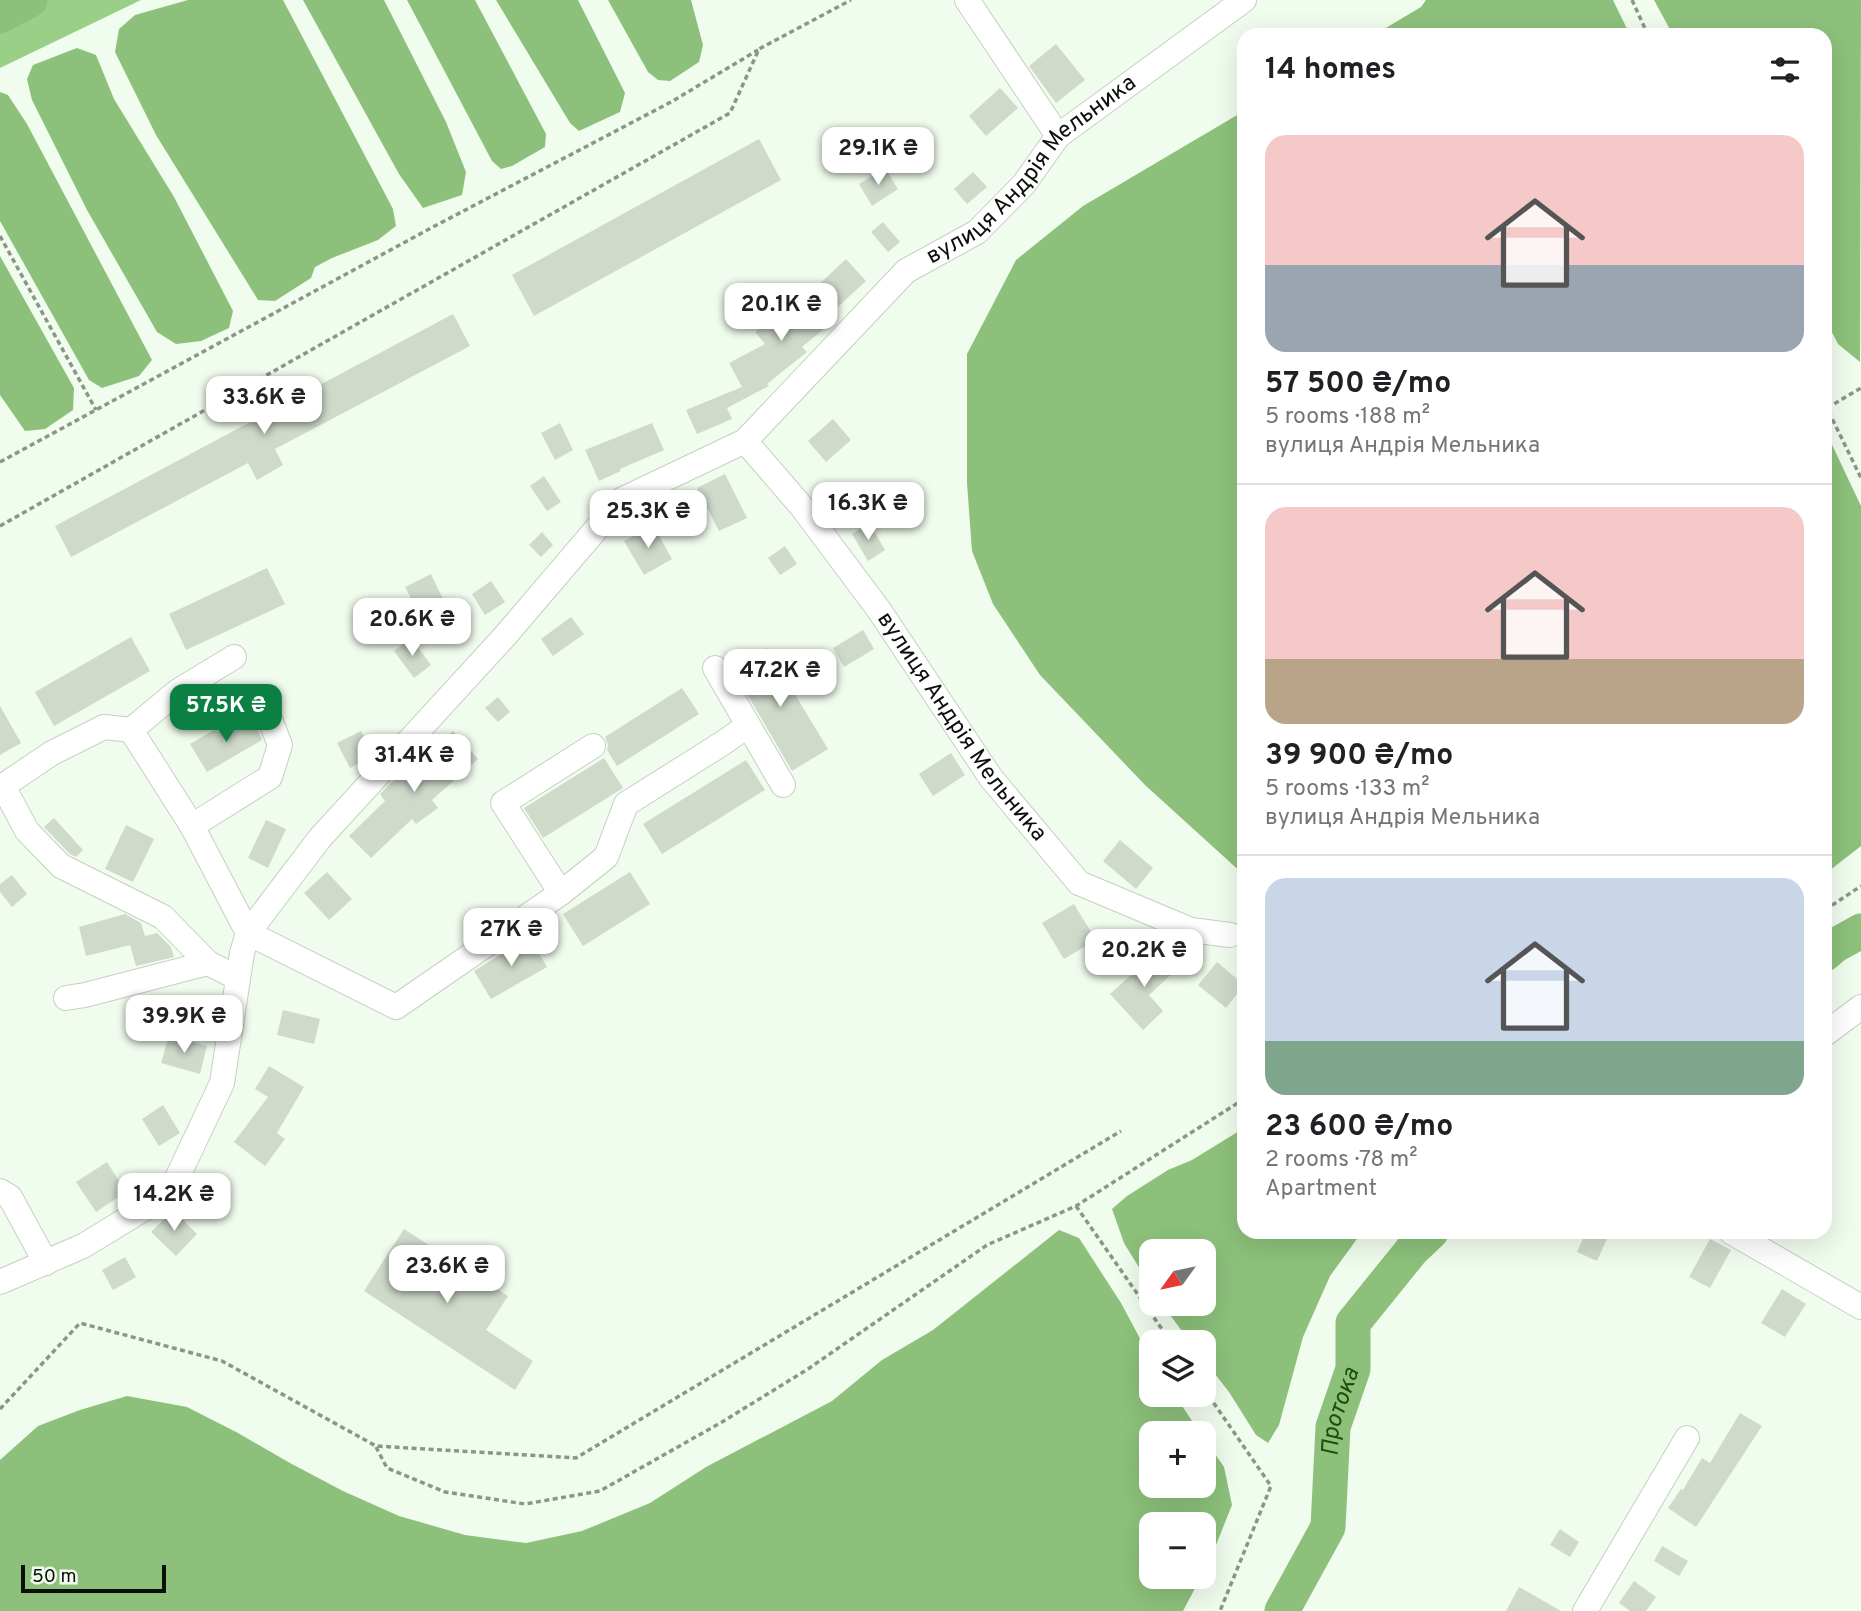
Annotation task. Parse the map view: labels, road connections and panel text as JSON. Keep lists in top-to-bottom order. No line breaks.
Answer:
{"streets":{"street":["вулиця Андрія Мельника"]},"water":["Протока"],"scale_bar":"50 m","north":"bottom left","page":{"heading":"14 homes","list":[{"name":"57 500 ₴/mo","note":"5 rooms · 188 m² · вулиця Андрія Мельника"},{"name":"39 900 ₴/mo","note":"5 rooms · 133 m² · вулиця Андрія Мельника"},{"name":"23 600 ₴/mo","note":"2 rooms · 78 m² · Apartment"}],"price":["29.1K ₴","20.1K ₴","33.6K ₴","16.3K ₴","25.3K ₴","20.6K ₴","47.2K ₴","57.5K ₴","31.4K ₴","27K ₴","20.2K ₴","39.9K ₴","14.2K ₴","23.6K ₴"],"map_buttons":["+","−"],"scale":"50 m"}}
